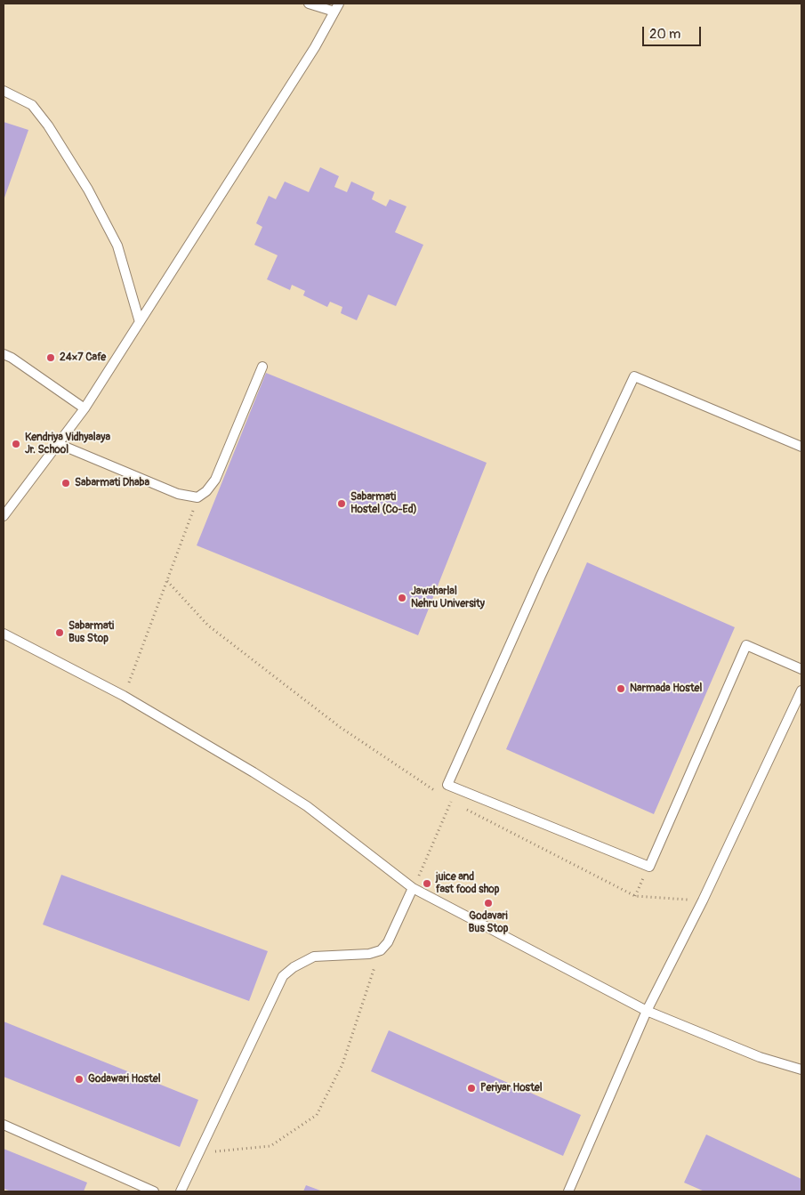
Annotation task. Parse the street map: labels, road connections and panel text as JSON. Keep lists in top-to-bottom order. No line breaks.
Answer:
{"places":["24×7 Cafe","Kendriya Vidhyalaya Jr. School","Sabarmati Dhaba","Sabarmati Hostel (Co-Ed)","Jawaharlal Nehru University","Sabarmati Bus Stop","Narmada Hostel","juice and fast food shop","Godavari Bus Stop","Godawari Hostel","Periyar Hostel"],"scale_bar":"20 m"}
